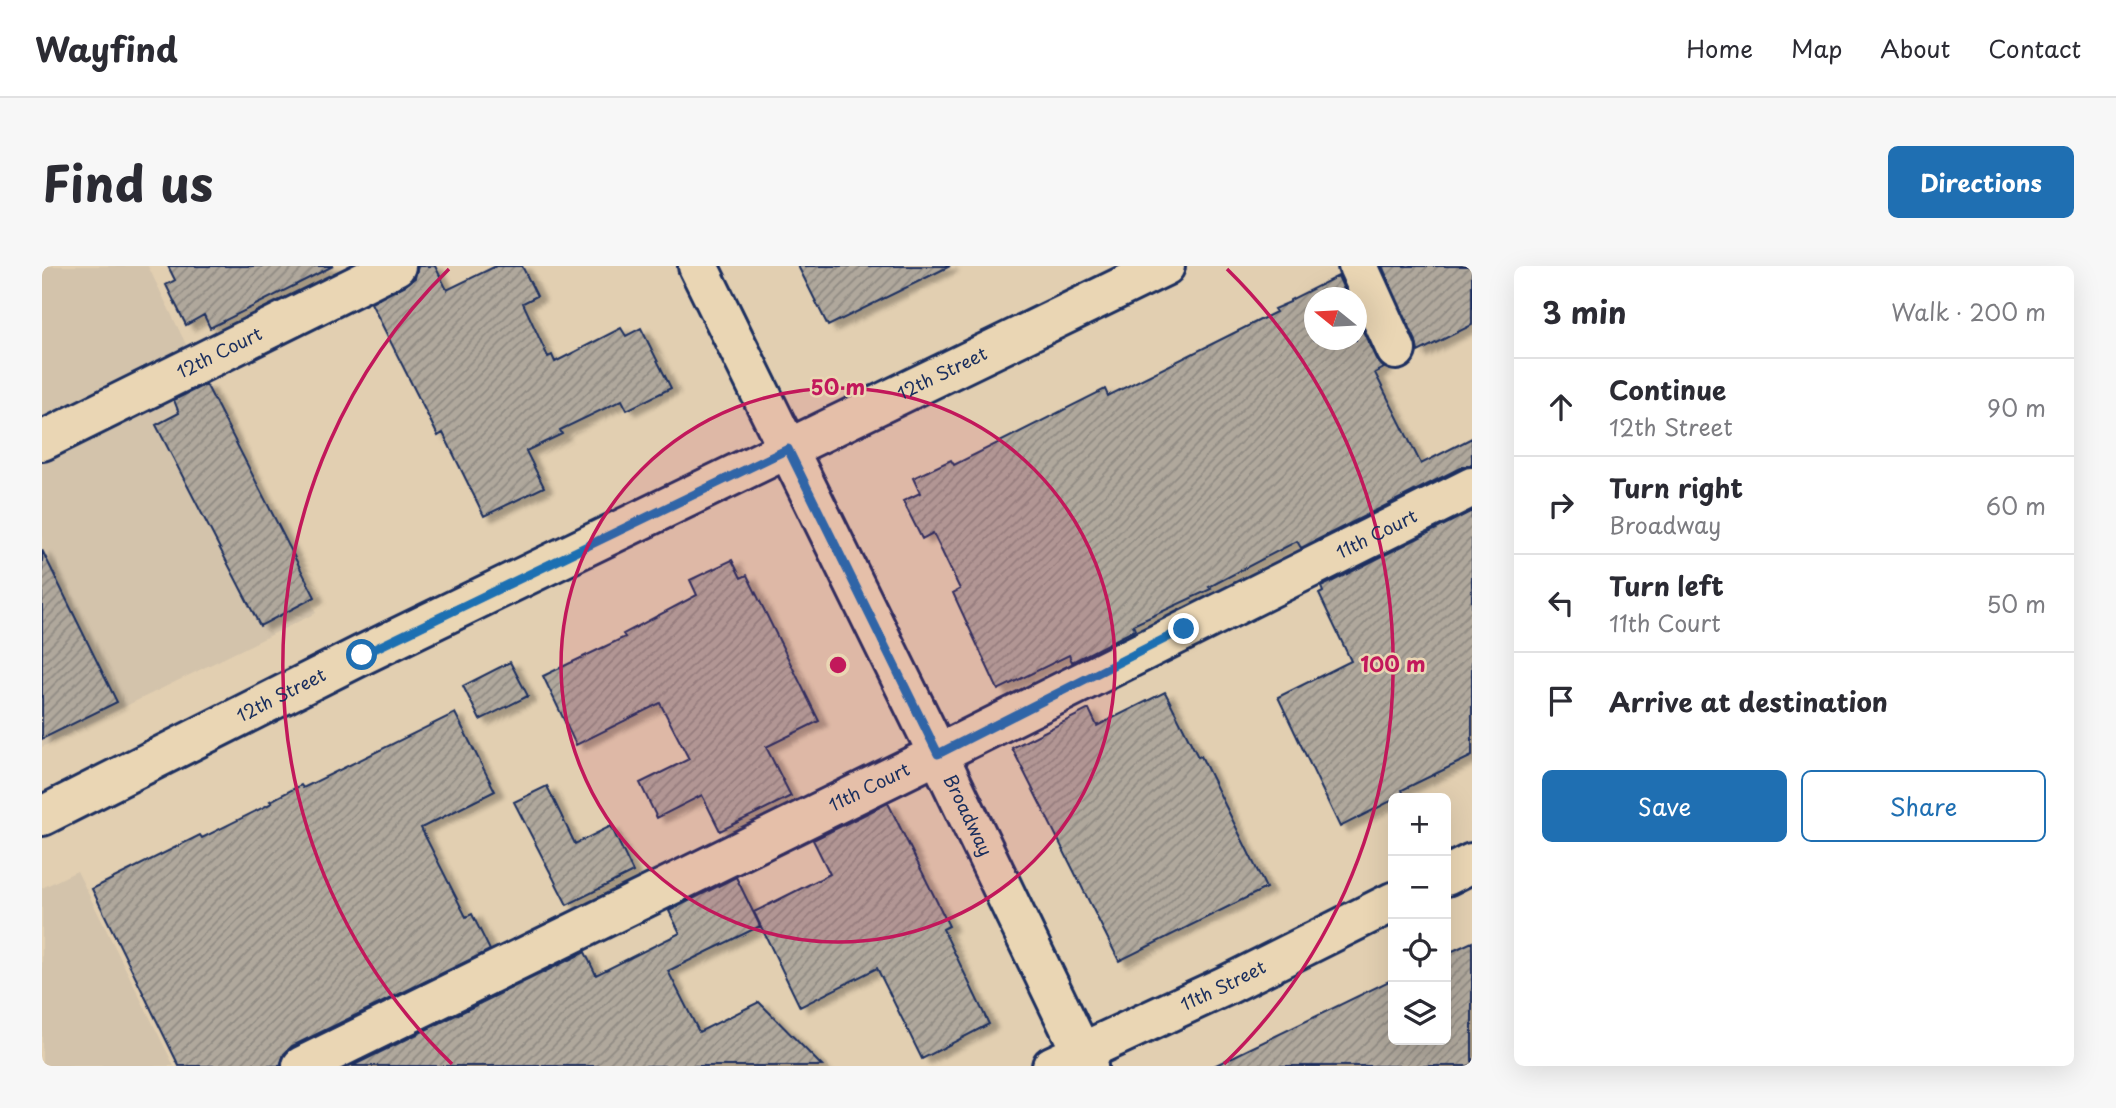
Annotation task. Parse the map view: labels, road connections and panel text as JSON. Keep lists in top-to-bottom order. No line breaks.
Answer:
{"streets":{"street":["12th Court","12th Street","11th Court","Broadway","11th Street"]},"crossings":[["12th Street","Broadway"],["11th Court","Broadway"],["Broadway","11th Street"]],"north":"left","page":{"header":"Wayfind","nav":["Home","Map","About","Contact"],"title":"Find us","buttons":["Directions",["Save","Share"]],"heading":["3 min","Walk · 200 m"],"list":[["Continue","12th Street","90 m"],["Turn right","Broadway","60 m"],["Turn left","11th Court","50 m"],"Arrive at destination"],"map_buttons":["+","−"]},"rings":["50 m","100 m"]}
